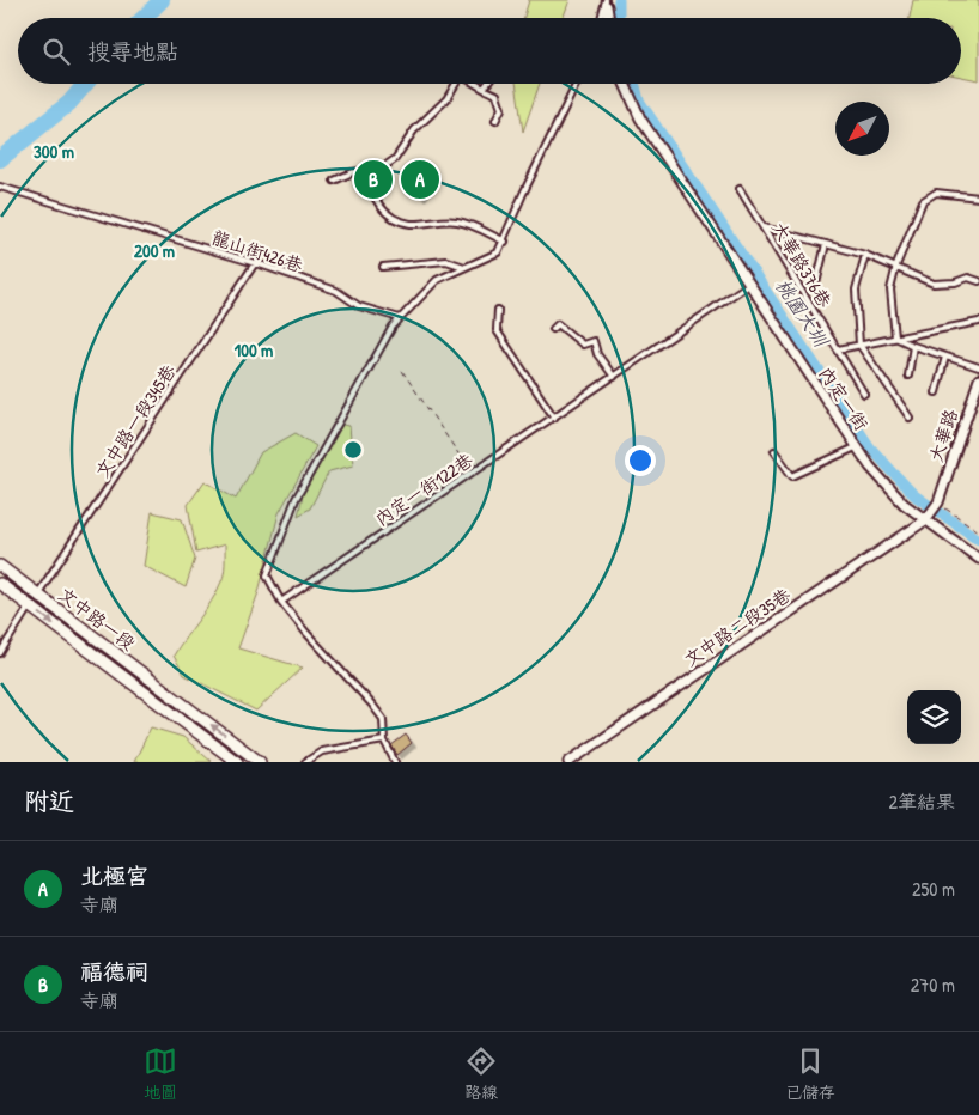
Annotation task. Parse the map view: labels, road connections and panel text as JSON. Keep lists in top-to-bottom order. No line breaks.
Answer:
{"streets":{"street":["內定一街","大華路","文中路一段","文中路二段35巷"],"lane":["龍山街426巷","大華路376巷","文中路一段345巷","內定一街122巷"]},"crossings":[["龍山街426巷","文中路一段345巷"],["內定一街","大華路"],["內定一街","內定一街122巷"],["內定一街","文中路二段35巷"],["文中路一段345巷","文中路一段"],["大華路","文中路二段35巷"]],"water":["桃園大圳"],"north":"bottom left","page":{"search":"搜尋地點","pins":["A","B"],"heading":["附近","2筆結果"],"list":[{"mark":"A","name":"北極宮","note":"寺廟","value":"250 m"},{"mark":"B","name":"福德祠","note":"寺廟","value":"270 m"}],"nav":["地圖","路線","已儲存"]},"rings":["300 m","200 m","100 m"]}
